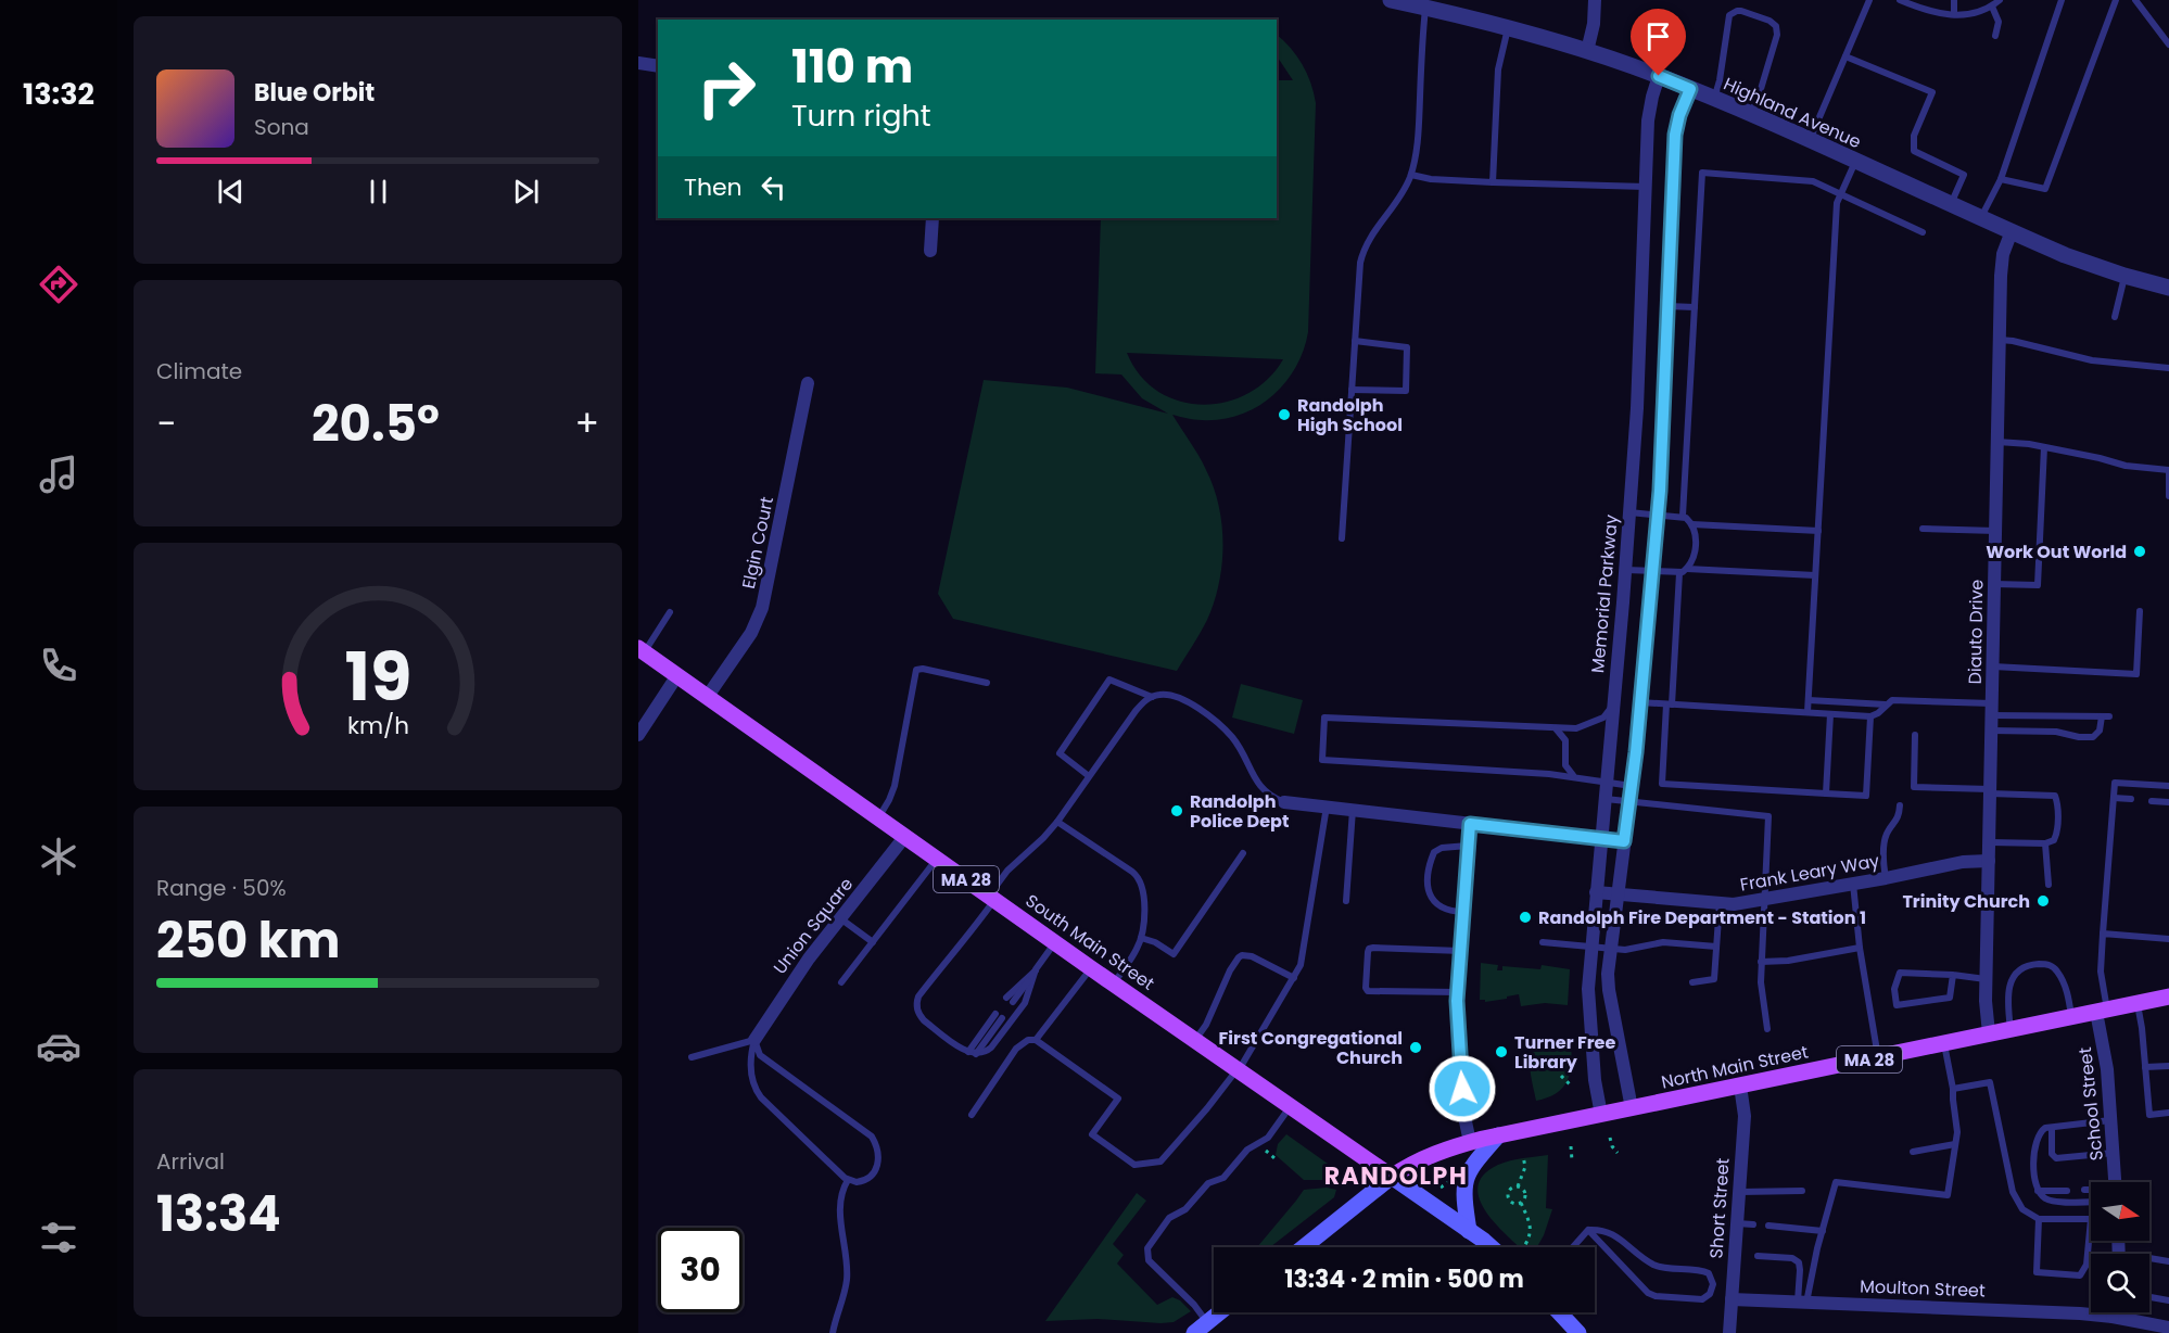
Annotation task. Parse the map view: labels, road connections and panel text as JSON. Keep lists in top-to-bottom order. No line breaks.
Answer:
{"streets":{"main road":["MA 28","South Main Street","North Main Street"],"street":["Highland Avenue","Elgin Court","Memorial Parkway","Diauto Drive","Frank Leary Way","Union Square","School Street","Short Street","Moulton Street"]},"crossings":[["Highland Avenue","Memorial Parkway"],["Highland Avenue","Diauto Drive"],["Elgin Court","South Main Street"],["Memorial Parkway","Frank Leary Way"],["Memorial Parkway","North Main Street"],["Diauto Drive","Frank Leary Way"],["Diauto Drive","North Main Street"],["Union Square","South Main Street"],["South Main Street","North Main Street"],["North Main Street","School Street"],["North Main Street","Short Street"],["Short Street","Moulton Street"]],"districts":["RANDOLPH"],"places":["Randolph High School","Work Out World","Randolph Police Dept","Trinity Church","Randolph Fire Department - Station 1","First Congregational Church","Turner Free Library"],"north":"right","page":{"tabs":"13:32","turn":["110 m","Turn right"],"song":["Blue Orbit","Sona"],"then":"Then","tile":["Climate",["Range · 50%","250 km"],["Arrival","13:34"]],"heat":["−","20.5°","+"],"limit":"30","trip":"13:34 · 2 min · 500 m","gauge":["19","km/h"]}}
